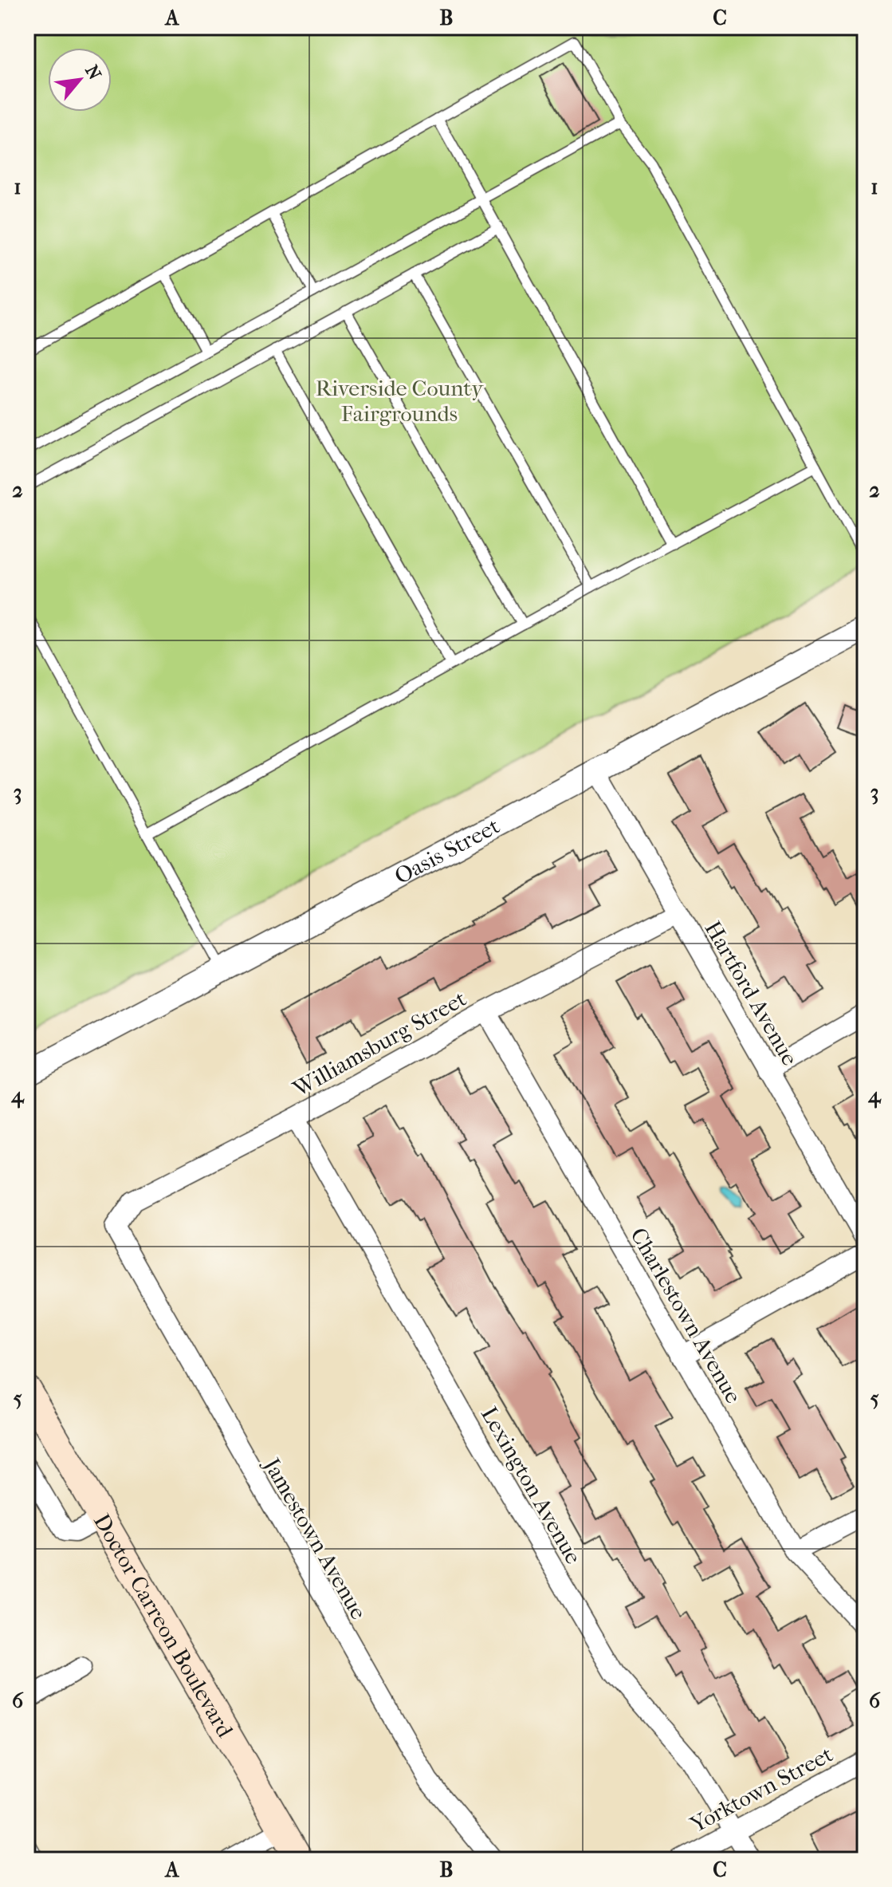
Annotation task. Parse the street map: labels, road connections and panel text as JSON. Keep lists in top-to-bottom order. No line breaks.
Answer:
{"streets":{"main road":["Doctor Carreon Boulevard"],"street":["Oasis Street","Hartford Avenue","Williamsburg Street","Charlestown Avenue","Lexington Avenue","Jamestown Avenue","Yorktown Street"]},"crossings":[["Oasis Street","Hartford Avenue"],["Hartford Avenue","Williamsburg Street"],["Williamsburg Street","Charlestown Avenue"],["Williamsburg Street","Lexington Avenue"],["Williamsburg Street","Jamestown Avenue"],["Lexington Avenue","Yorktown Street"]],"parks":["Riverside County Fairgrounds"],"north":"top right","grid":{"columns":["A","B","C"],"rows":["1","2","3","4","5","6"]}}
